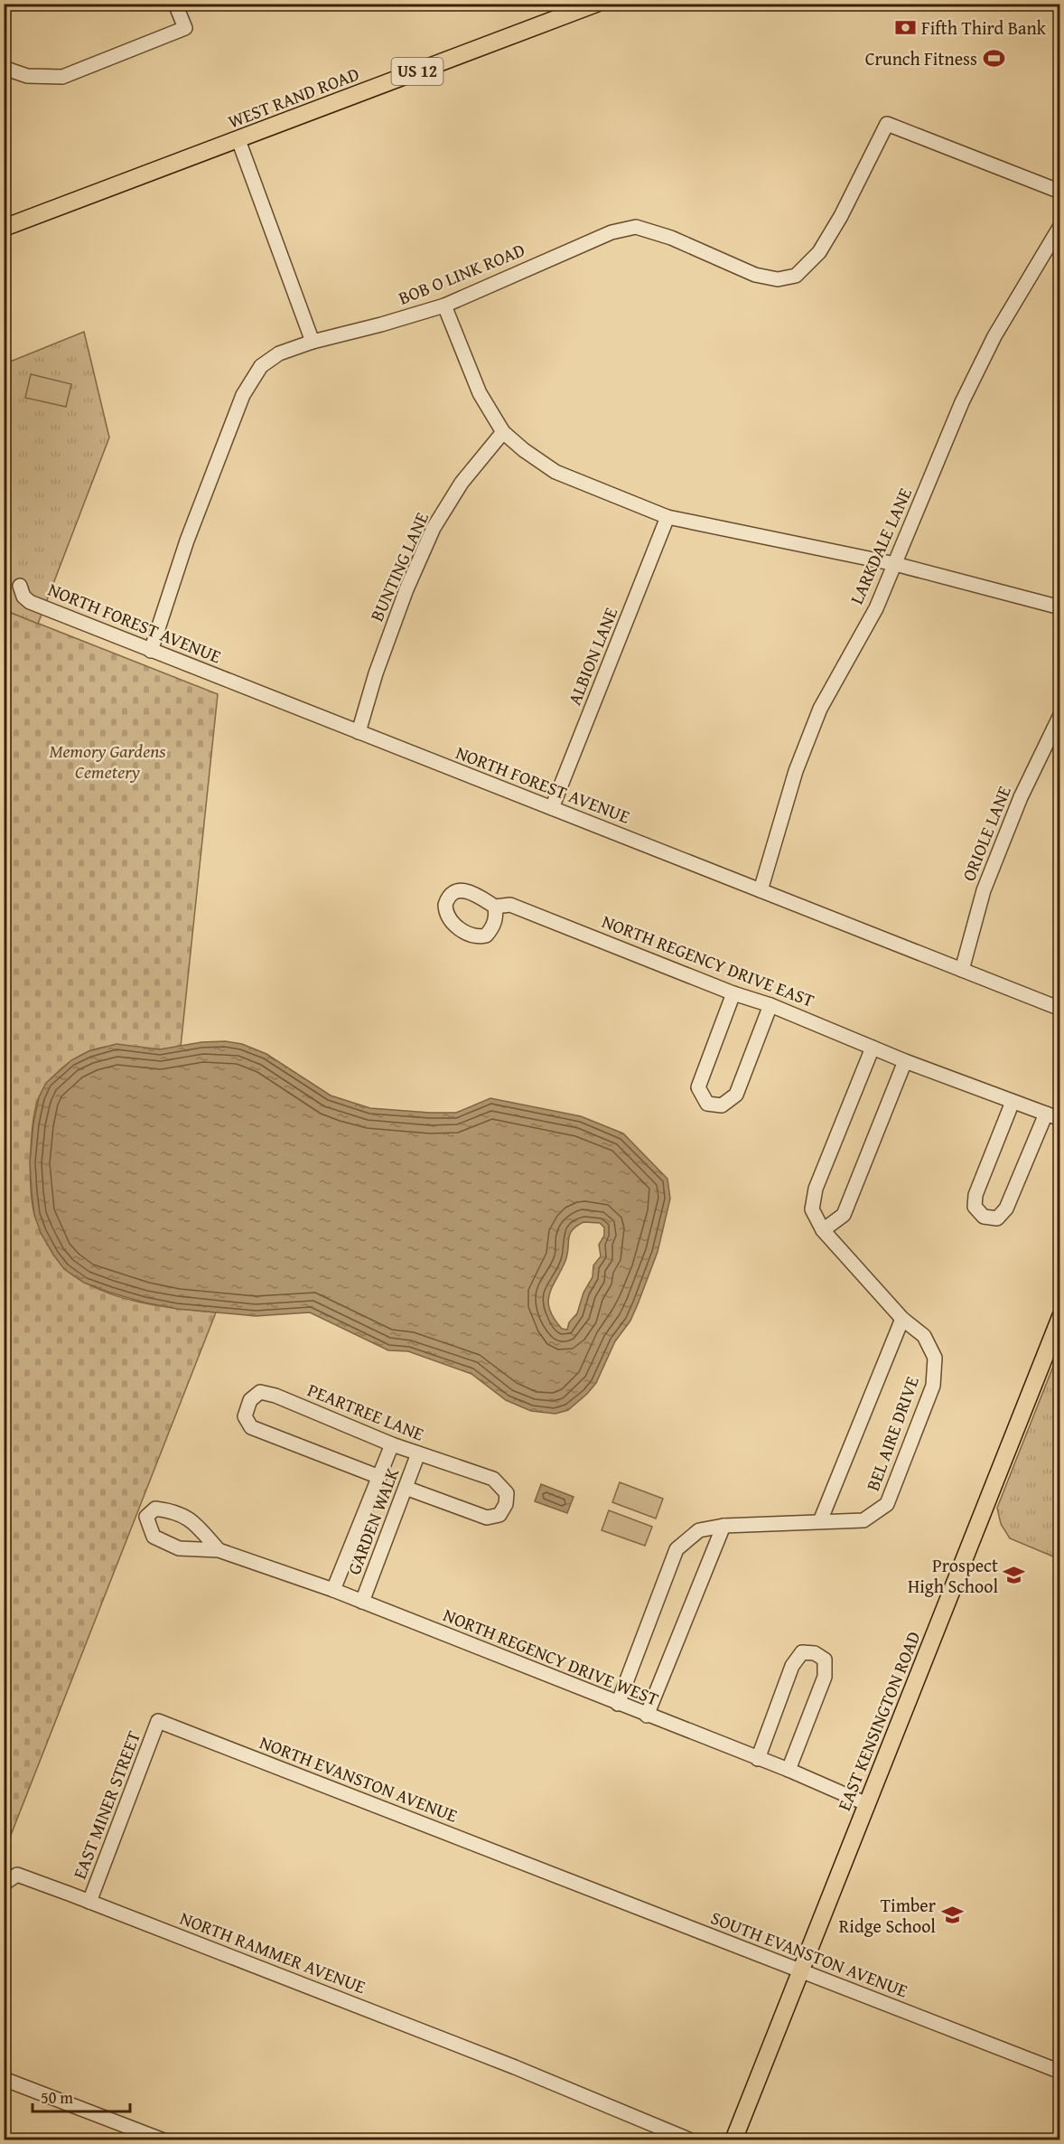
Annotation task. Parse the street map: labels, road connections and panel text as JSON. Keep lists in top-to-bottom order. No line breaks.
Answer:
{"streets":{"main road":["US 12","WEST RAND ROAD","EAST KENSINGTON ROAD"],"street":["BOB O LINK ROAD","LARKDALE LANE","BUNTING LANE","NORTH FOREST AVENUE","ALBION LANE","ORIOLE LANE","NORTH REGENCY DRIVE EAST","PEARTREE LANE","BEL AIRE DRIVE","GARDEN WALK","NORTH REGENCY DRIVE WEST","NORTH EVANSTON AVENUE","EAST MINER STREET","NORTH RAMMER AVENUE","SOUTH EVANSTON AVENUE"]},"crossings":[["BOB O LINK ROAD","NORTH FOREST AVENUE"],["LARKDALE LANE","NORTH FOREST AVENUE"],["BUNTING LANE","NORTH FOREST AVENUE"],["NORTH FOREST AVENUE","ALBION LANE"],["NORTH FOREST AVENUE","ORIOLE LANE"],["NORTH REGENCY DRIVE EAST","BEL AIRE DRIVE"],["PEARTREE LANE","GARDEN WALK"],["BEL AIRE DRIVE","NORTH REGENCY DRIVE WEST"],["GARDEN WALK","NORTH REGENCY DRIVE WEST"],["NORTH REGENCY DRIVE WEST","EAST KENSINGTON ROAD"],["EAST KENSINGTON ROAD","SOUTH EVANSTON AVENUE"],["NORTH EVANSTON AVENUE","EAST MINER STREET"],["NORTH EVANSTON AVENUE","SOUTH EVANSTON AVENUE"],["EAST MINER STREET","NORTH RAMMER AVENUE"]],"parks":["Memory Gardens Cemetery"],"places":{"bank":["Fifth Third Bank"],"sports":["Crunch Fitness"],"school or university":["Prospect High School","Timber Ridge School"]},"scale_bar":"50 m"}
